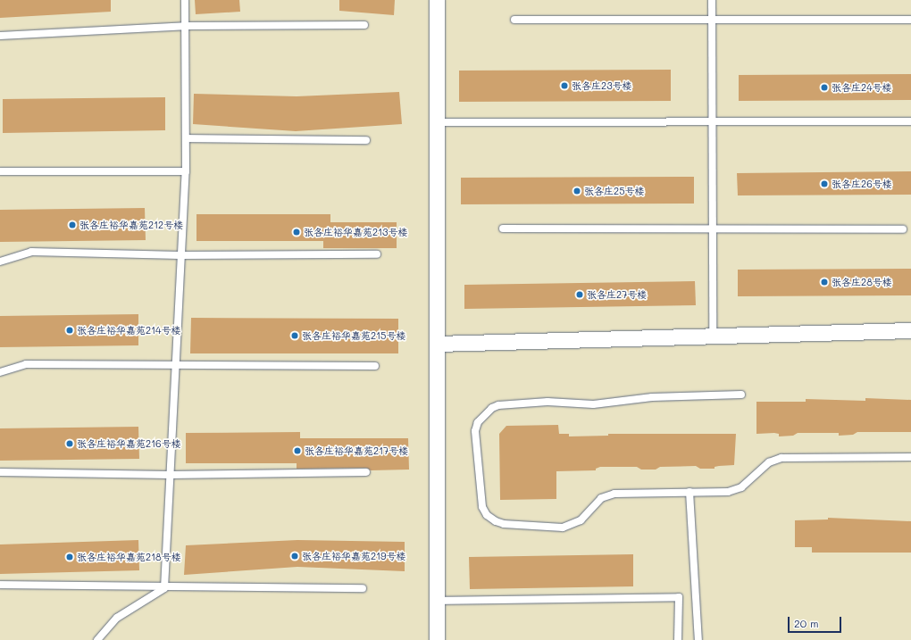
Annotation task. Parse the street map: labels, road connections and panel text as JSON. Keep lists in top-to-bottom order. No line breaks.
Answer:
{"places":["张各庄23号楼","张各庄24号楼","张各庄26号楼","张各庄25号楼","张各庄裕华嘉苑212号楼","张各庄裕华嘉苑213号楼","张各庄28号楼","张各庄27号楼","张各庄裕华嘉苑214号楼","张各庄裕华嘉苑215号楼","张各庄裕华嘉苑216号楼","张各庄裕华嘉苑217号楼","张各庄裕华嘉苑219号楼","张各庄裕华嘉苑218号楼"],"scale_bar":"20 m"}
